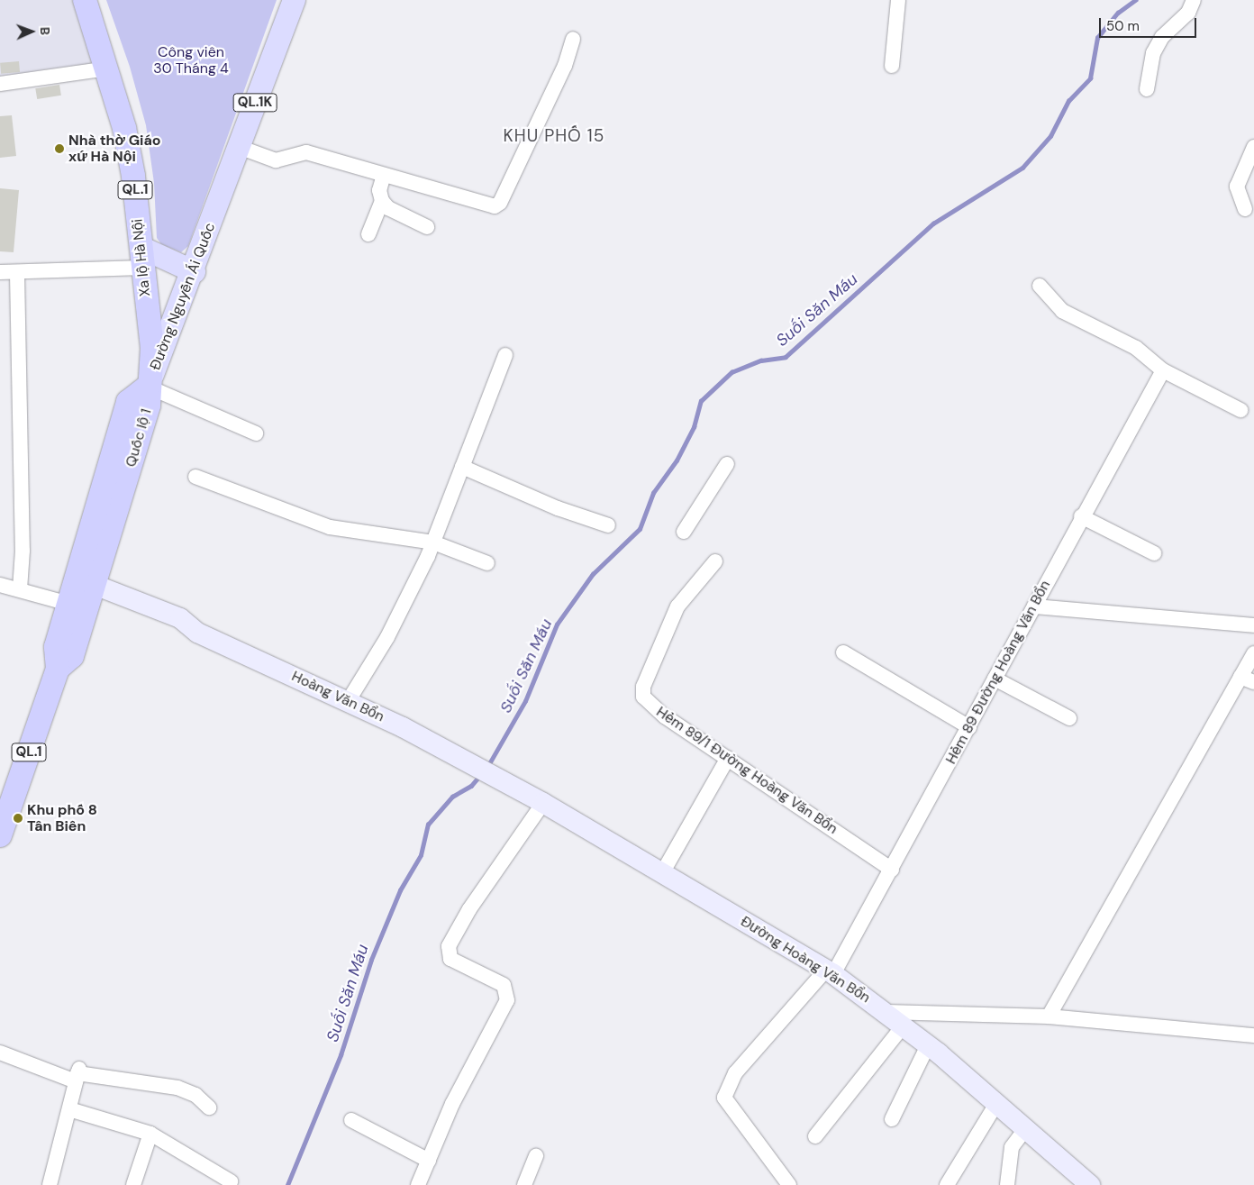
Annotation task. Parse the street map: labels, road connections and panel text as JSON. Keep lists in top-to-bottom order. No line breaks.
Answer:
{"streets":{"highway":["QL.1","Xa lộ Hà Nội","Quốc lộ 1"],"main road":["QL.1K","Đường Nguyễn Ái Quốc","Hoàng Văn Bổn","Đường Hoàng Văn Bổn"],"street":["Hẻm 89 Đường Hoàng Văn Bổn","Hẻm 89/1 Đường Hoàng Văn Bổn"]},"crossings":[["QL.1K","Đường Nguyễn Ái Quốc"],["Xa lộ Hà Nội","Đường Nguyễn Ái Quốc"],["Xa lộ Hà Nội","Quốc lộ 1"],["Đường Nguyễn Ái Quốc","Quốc lộ 1"],["Quốc lộ 1","Hoàng Văn Bổn"],["Hẻm 89 Đường Hoàng Văn Bổn","Hẻm 89/1 Đường Hoàng Văn Bổn"],["Hẻm 89 Đường Hoàng Văn Bổn","Đường Hoàng Văn Bổn"],["Hoàng Văn Bổn","Đường Hoàng Văn Bổn"]],"districts":["KHU PHỐ 15"],"water":["Suối Săn Máu"],"parks":["Công viên 30 Tháng 4"],"places":["Nhà thờ Giáo xứ Hà Nội","Khu phố 8 Tân Biên"],"scale_bar":"50 m","north":"right"}
